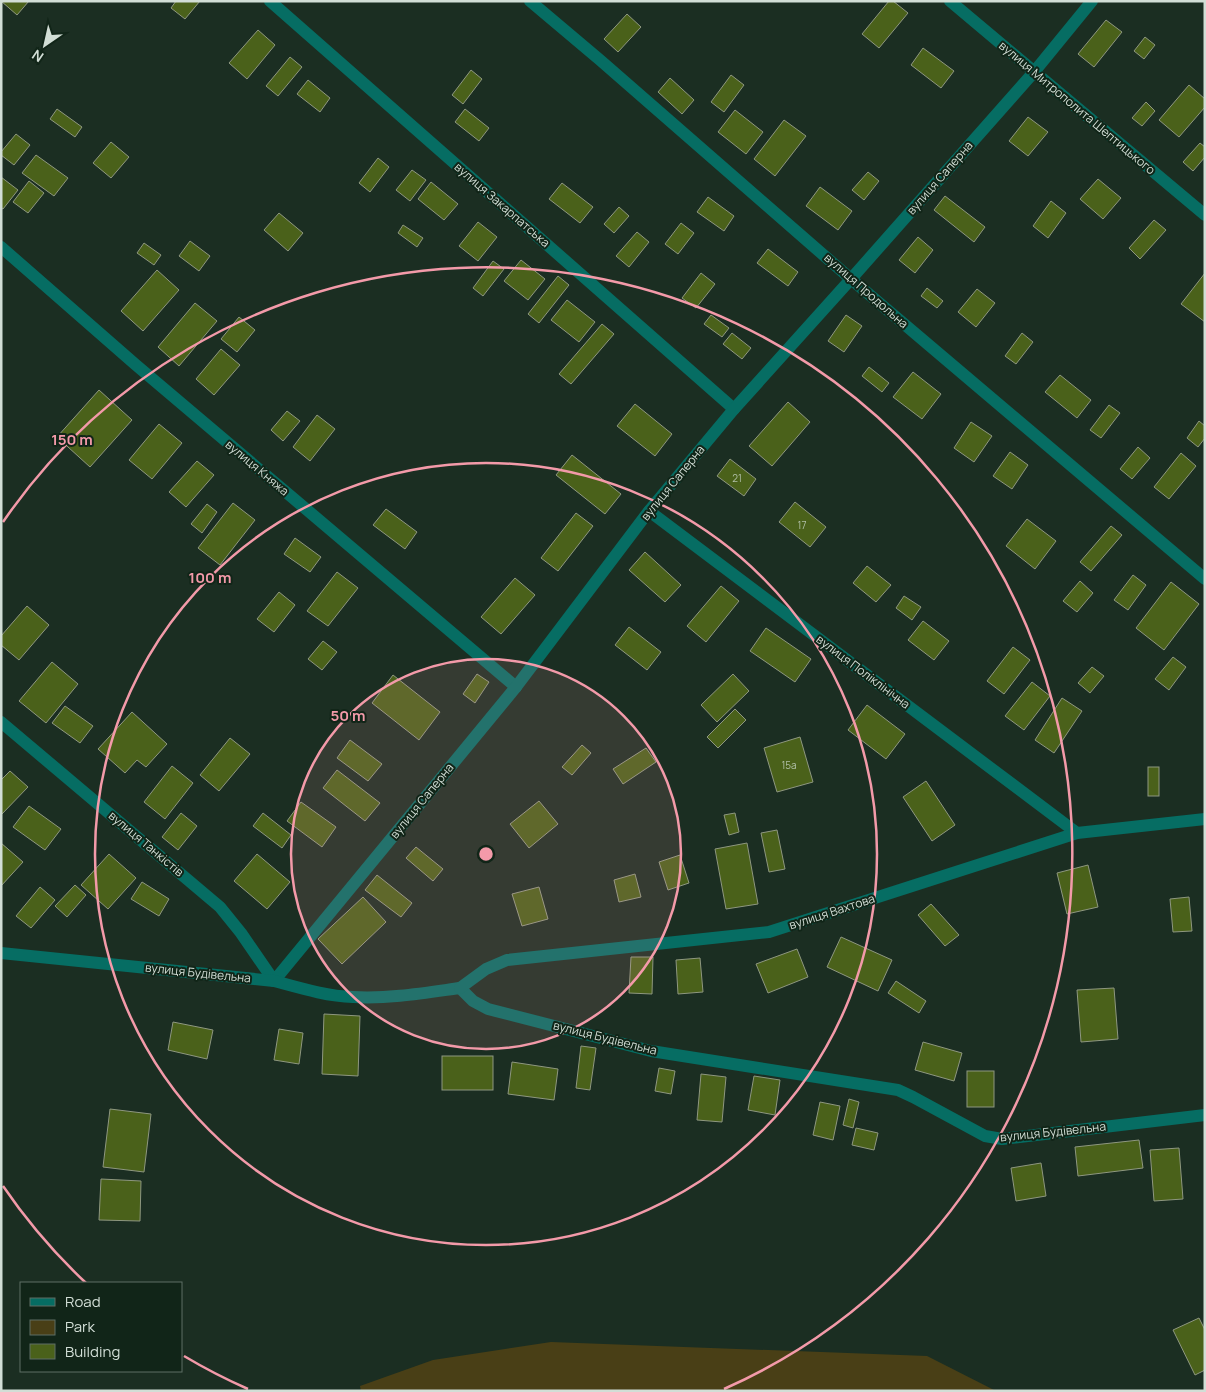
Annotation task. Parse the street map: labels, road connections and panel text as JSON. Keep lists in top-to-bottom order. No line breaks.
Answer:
{"streets":{"street":["вулиця Митрополита Шептицького","вулиця Саперна","вулиця Закарпатська","вулиця Продольна","вулиця Княжа","вулиця Поліклінічна","вулиця Танкістів","вулиця Вахтова","вулиця Будівельна"]},"crossings":[["вулиця Митрополита Шептицького","вулиця Саперна"],["вулиця Саперна","вулиця Закарпатська"],["вулиця Саперна","вулиця Продольна"],["вулиця Саперна","вулиця Княжа"],["вулиця Саперна","вулиця Поліклінічна"],["вулиця Саперна","вулиця Танкістів"],["вулиця Саперна","вулиця Будівельна"],["вулиця Поліклінічна","вулиця Вахтова"],["вулиця Танкістів","вулиця Будівельна"],["вулиця Вахтова","вулиця Будівельна"]],"house_numbers":["21","17","15а"],"legend":["Road","Park","Building"],"north":"bottom left","rings":["150 m","100 m","50 m"]}
